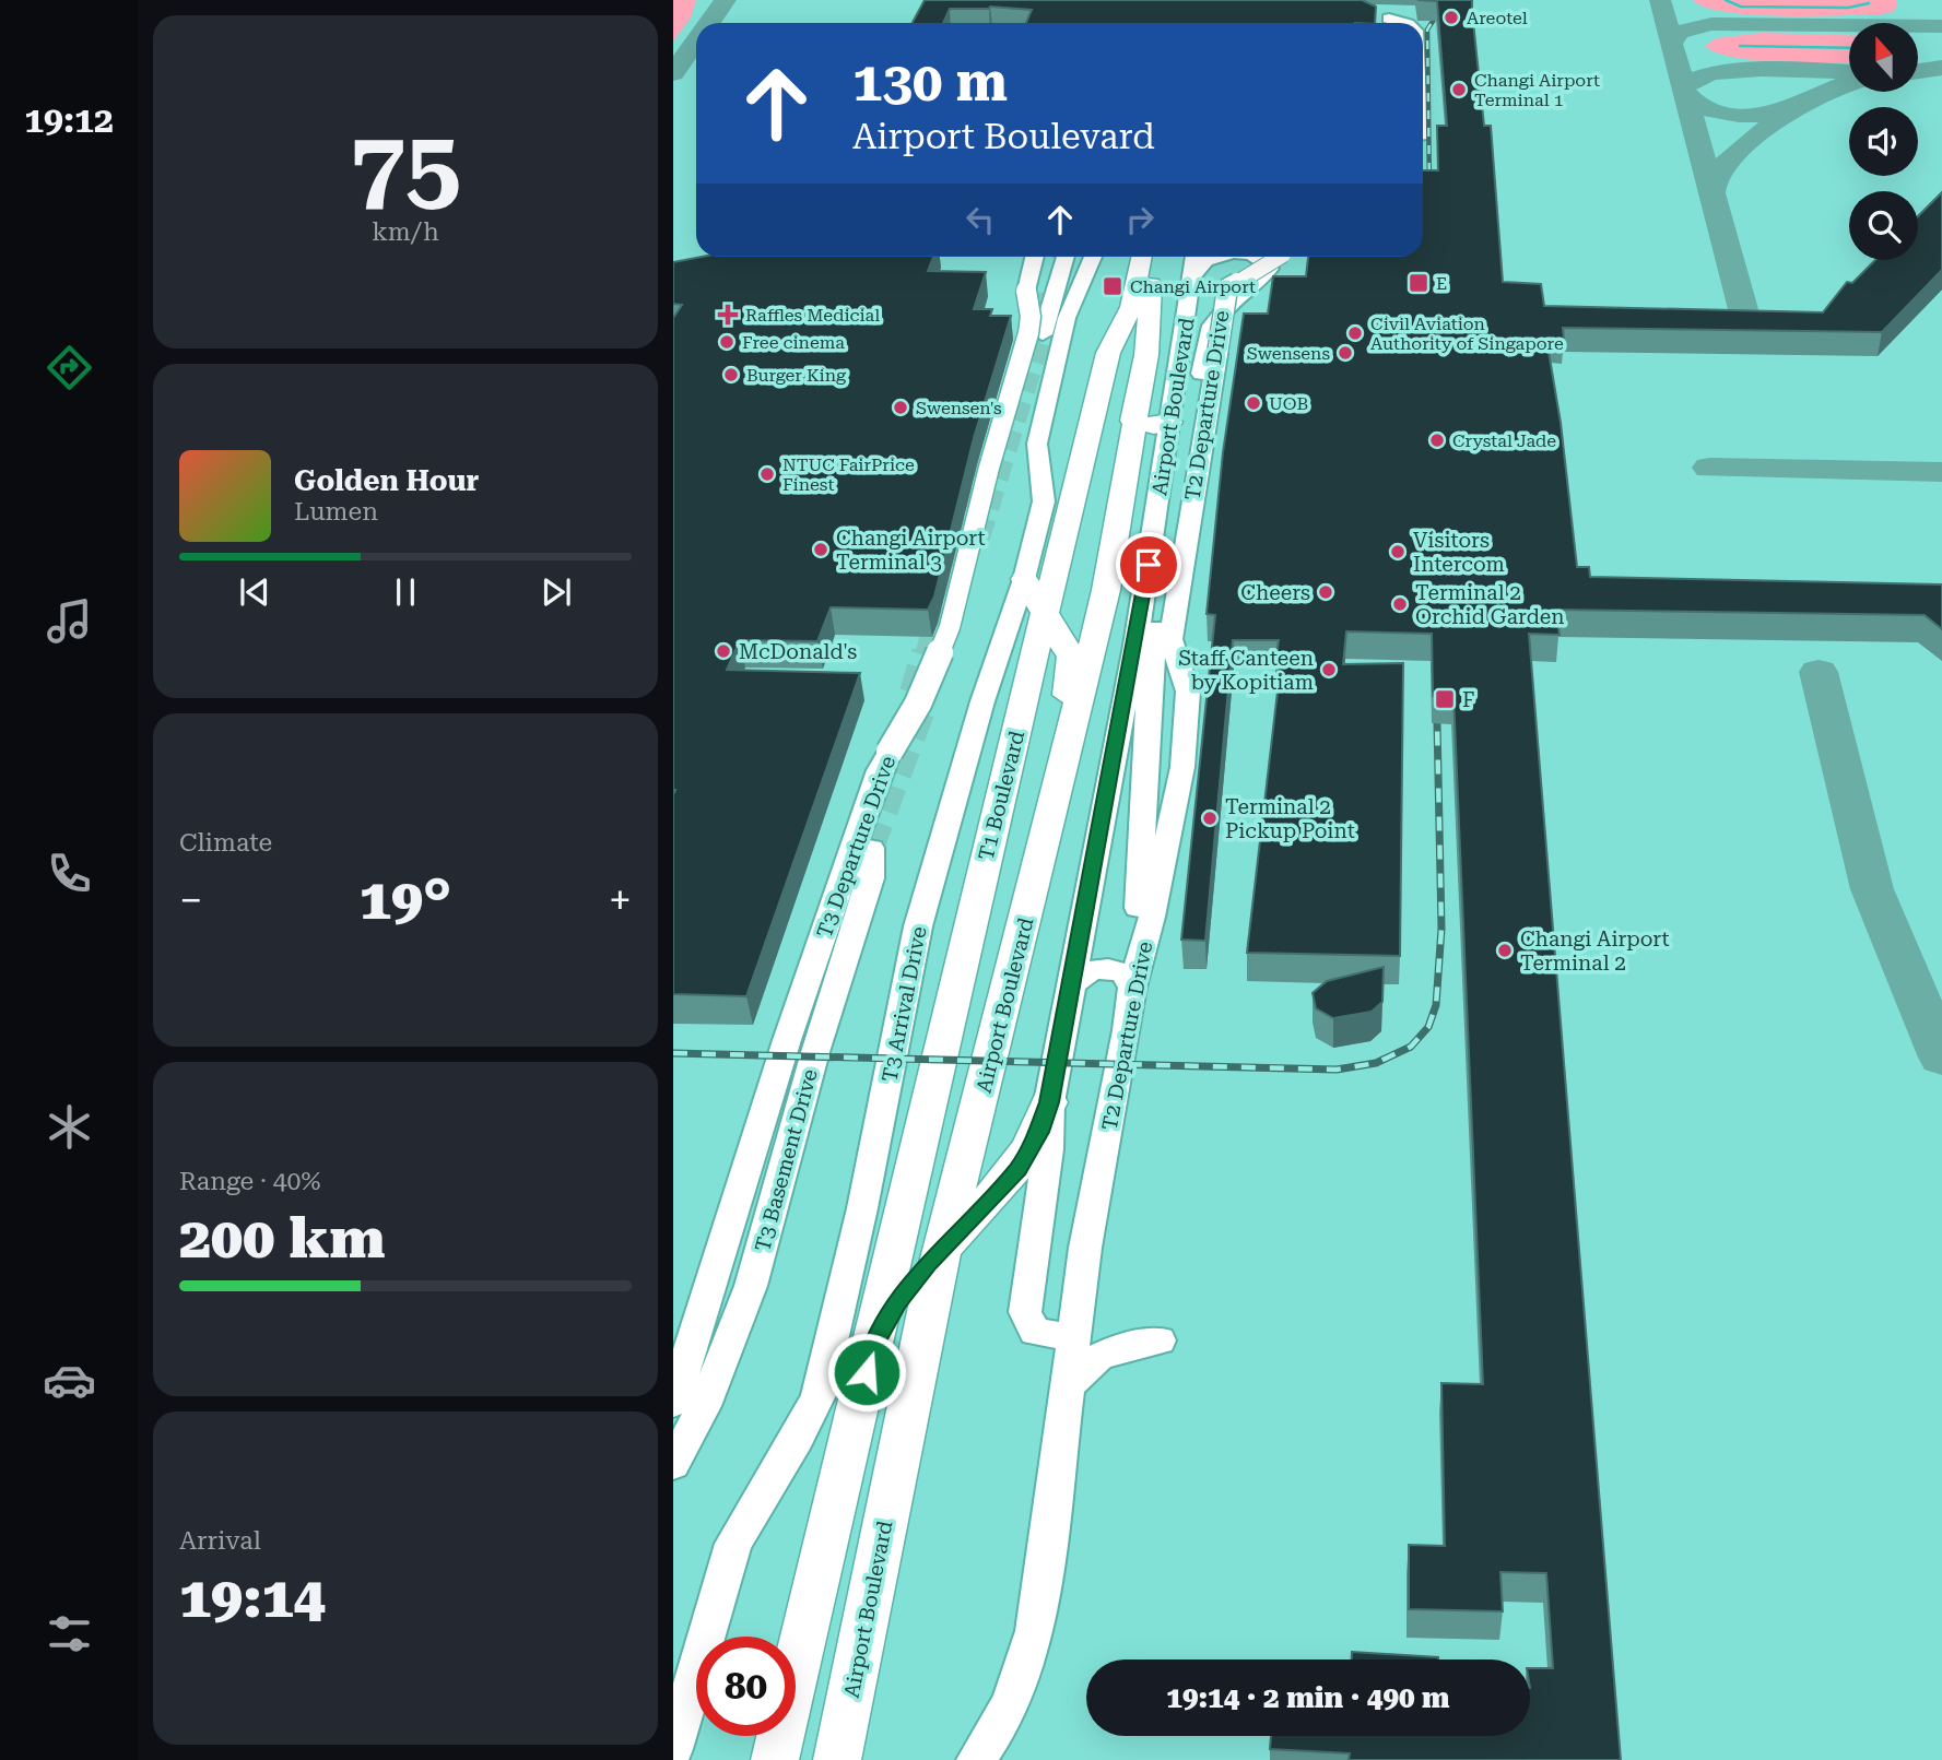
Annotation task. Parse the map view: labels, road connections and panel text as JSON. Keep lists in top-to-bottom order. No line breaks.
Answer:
{"streets":{"highway":["Airport Boulevard","T1 Boulevard"],"main road":["T2 Departure Drive","T3 Departure Drive","T3 Arrival Drive","T3 Basement Drive"]},"crossings":[["T2 Departure Drive","Airport Boulevard"]],"places":{"other":["Areotel","Changi Airport Terminal 1","Civil Aviation Authority of Singapore","Free cinema","Swensens","Burger King","UOB","Swensen's","Crystal Jade","NTUC FairPrice Finest","Changi Airport Terminal 3","Visitors Intercom","Cheers","Terminal 2 Orchid Garden","McDonald's","Staff Canteen by Kopitiam","Terminal 2 Pickup Point","Changi Airport Terminal 2"],"transit":["E","Changi Airport","F"],"health":["Raffles Medicial"]},"north":"top","page":{"tabs":"19:12","tile":[["75","km/h"],"Climate",["Range · 40%","200 km"],["Arrival","19:14"]],"turn":["130 m","Airport Boulevard"],"song":["Golden Hour","Lumen"],"heat":["−","19°","+"],"limit":"80","trip":"19:14 · 2 min · 490 m"}}
